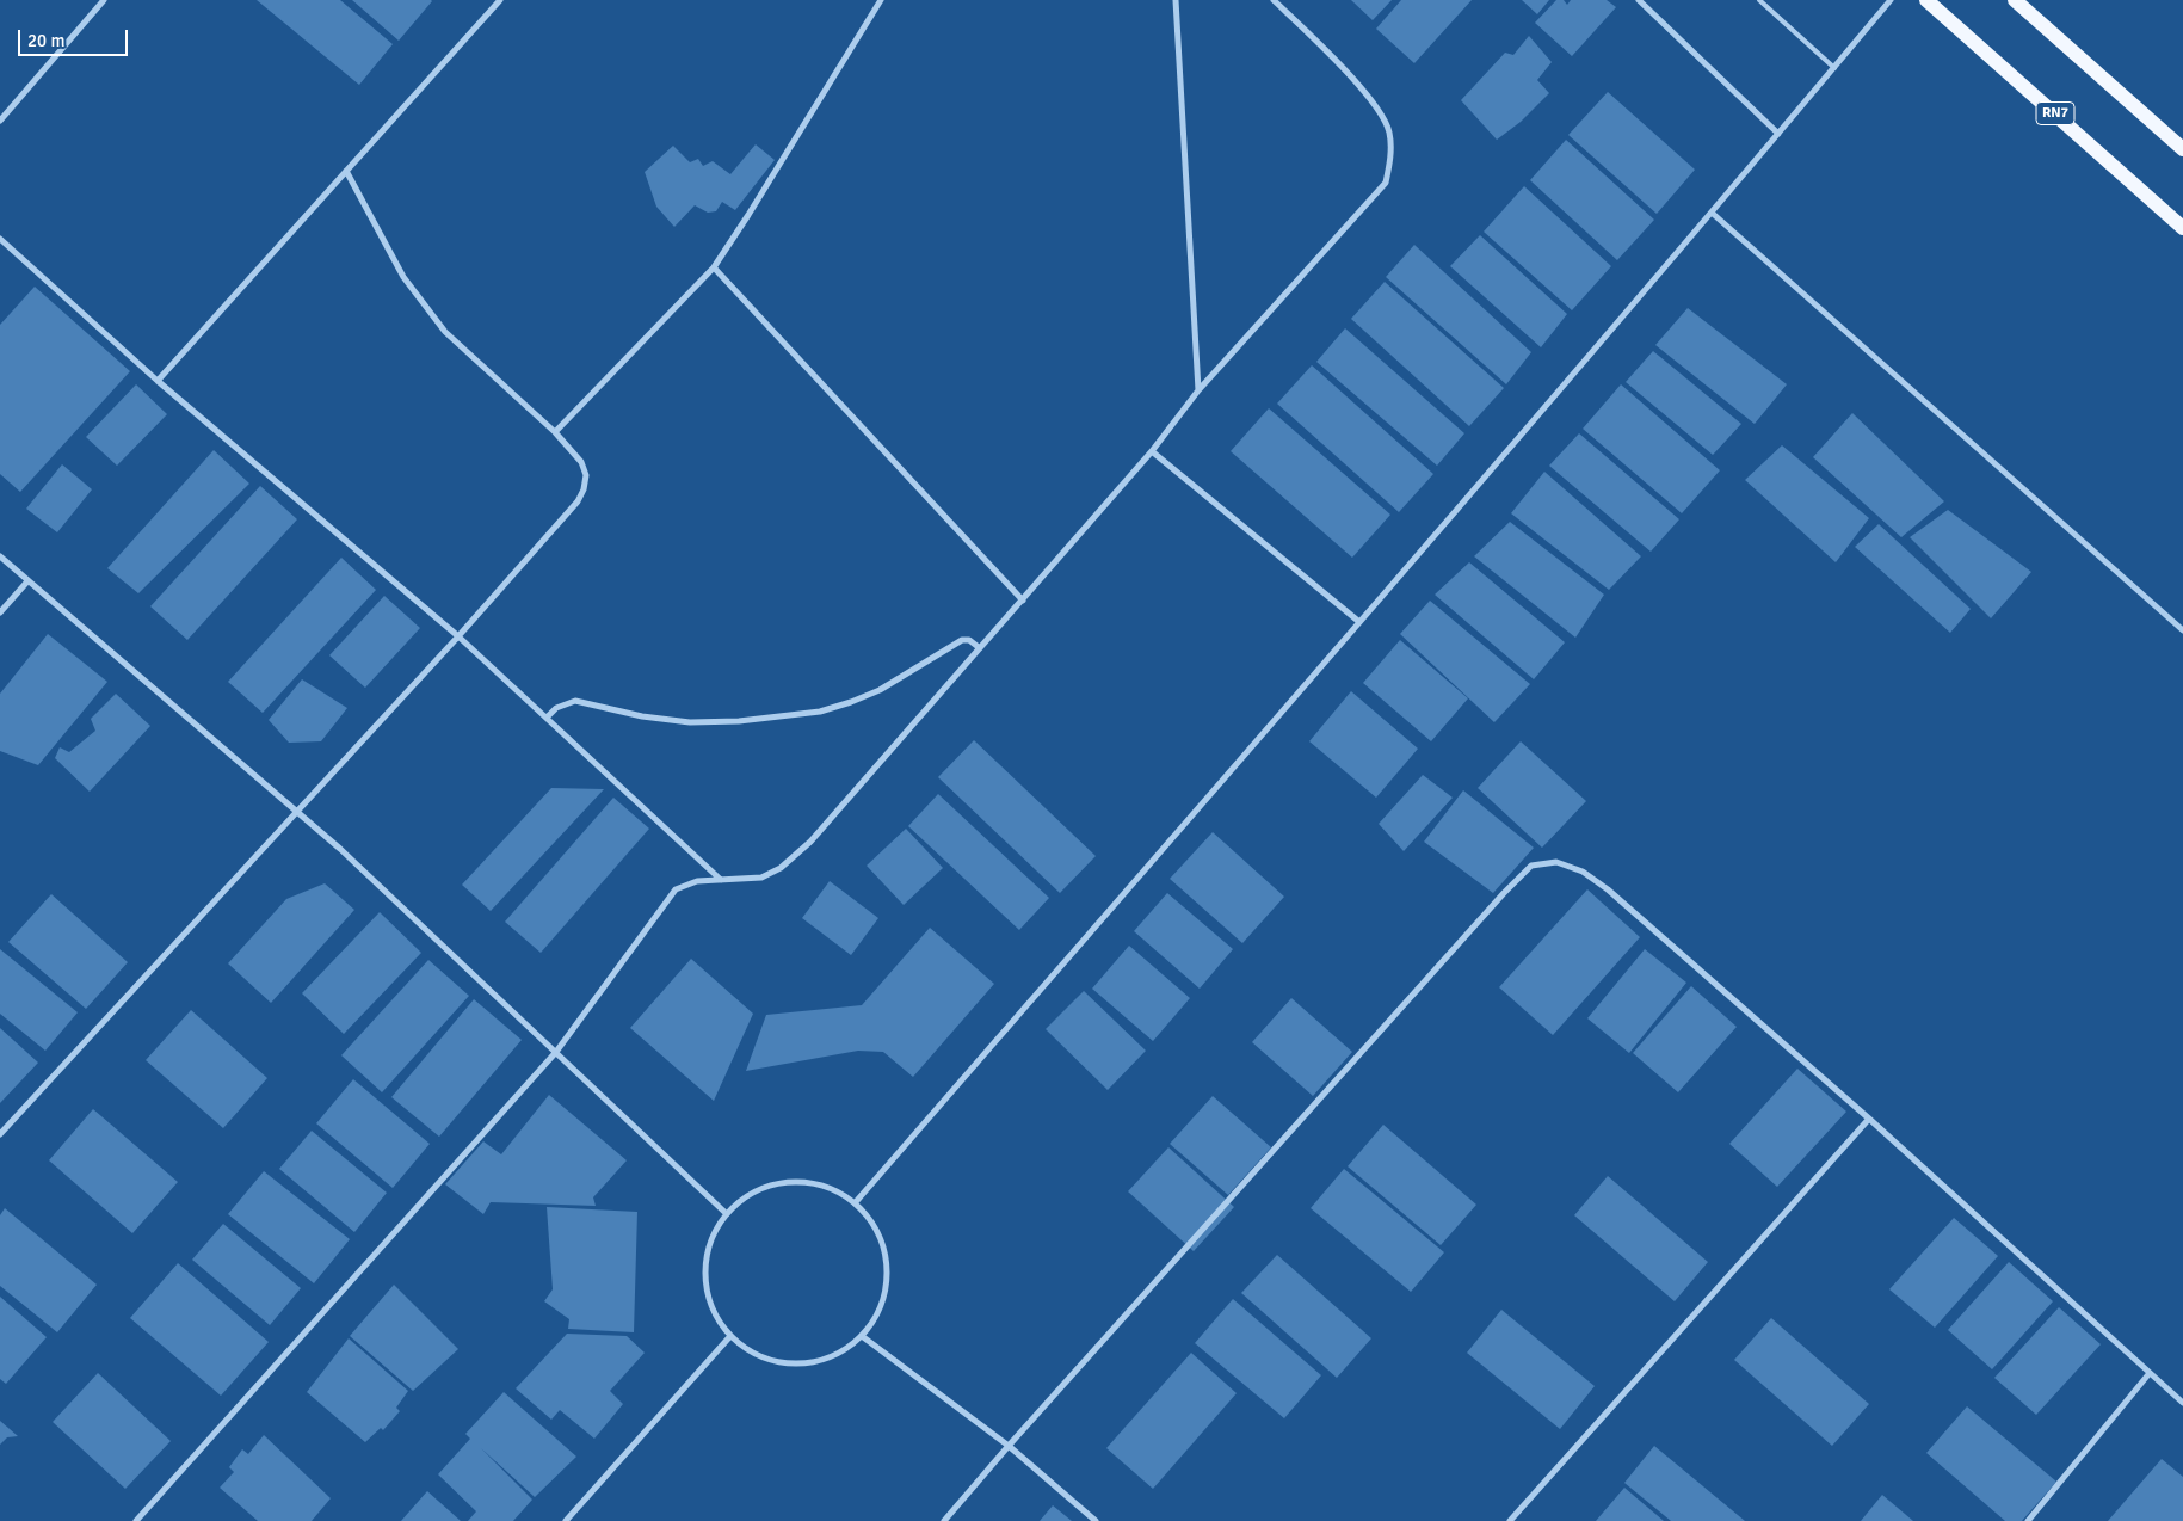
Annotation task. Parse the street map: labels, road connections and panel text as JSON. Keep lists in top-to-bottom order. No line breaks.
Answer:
{"streets":{"main road":["RN7"]},"scale_bar":"20 m"}
